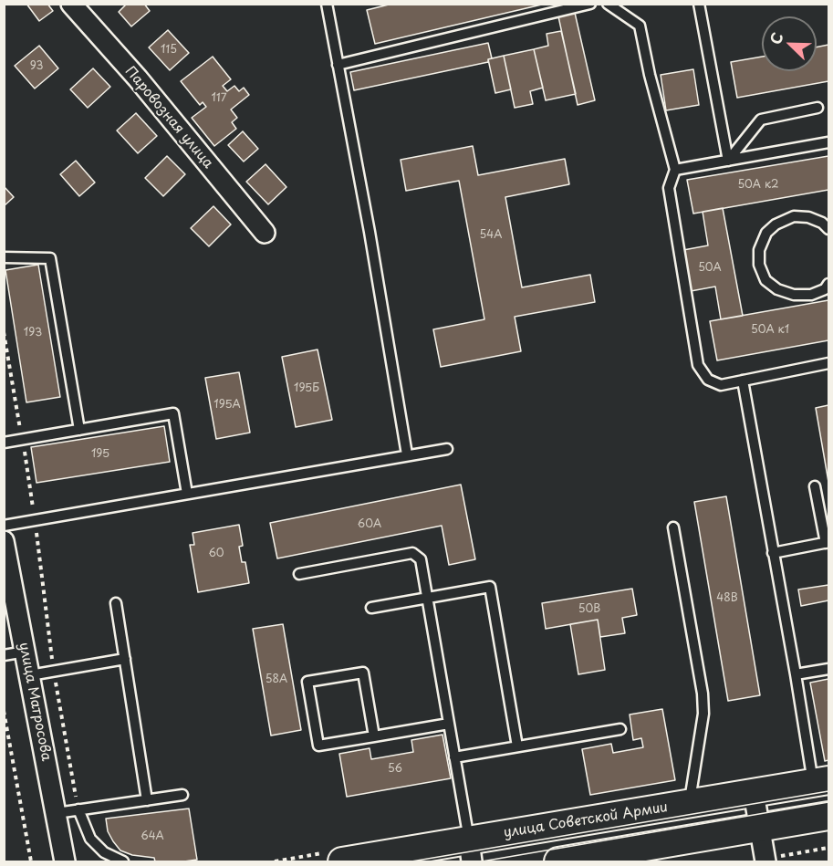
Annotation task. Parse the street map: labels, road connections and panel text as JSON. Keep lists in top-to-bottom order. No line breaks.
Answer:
{"streets":{"main road":["улица Советской Армии"],"street":["Паровозная улица","улица Матросова"]},"house_numbers":["115","93","117","50А к2","54А","50А","50А к1","193","195Б","195А","195","60А","60","48В","50В","58А","56","64А"],"north":"top left"}
